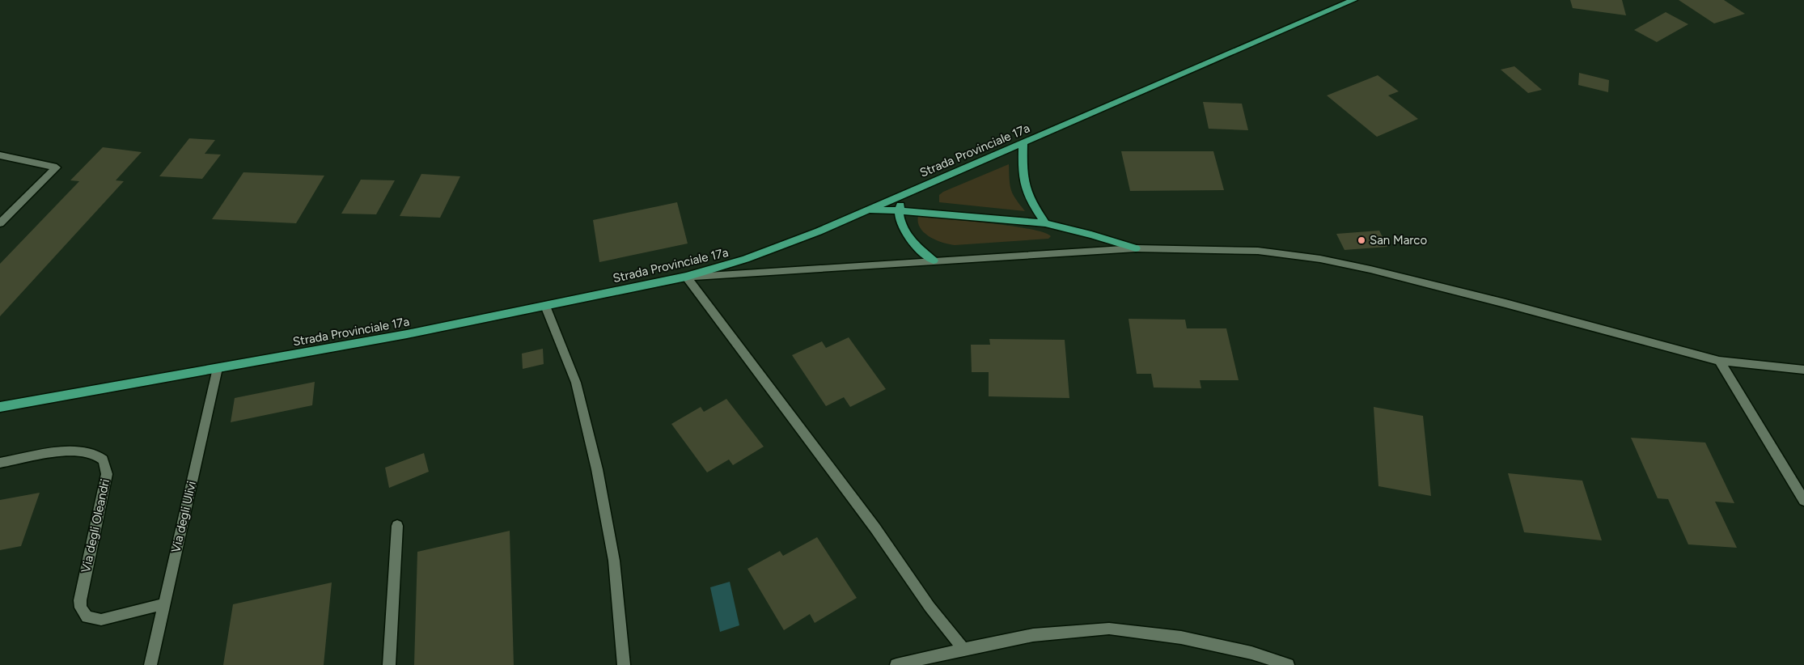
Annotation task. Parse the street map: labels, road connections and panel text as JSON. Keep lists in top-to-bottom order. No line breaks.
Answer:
{"streets":{"main road":["Strada Provinciale 17a"],"street":["Via degli Ulivi","Via degli Oleandri"]},"crossings":[["Strada Provinciale 17a","Via degli Ulivi"],["Via degli Ulivi","Via degli Oleandri"]],"places":["San Marco"]}
